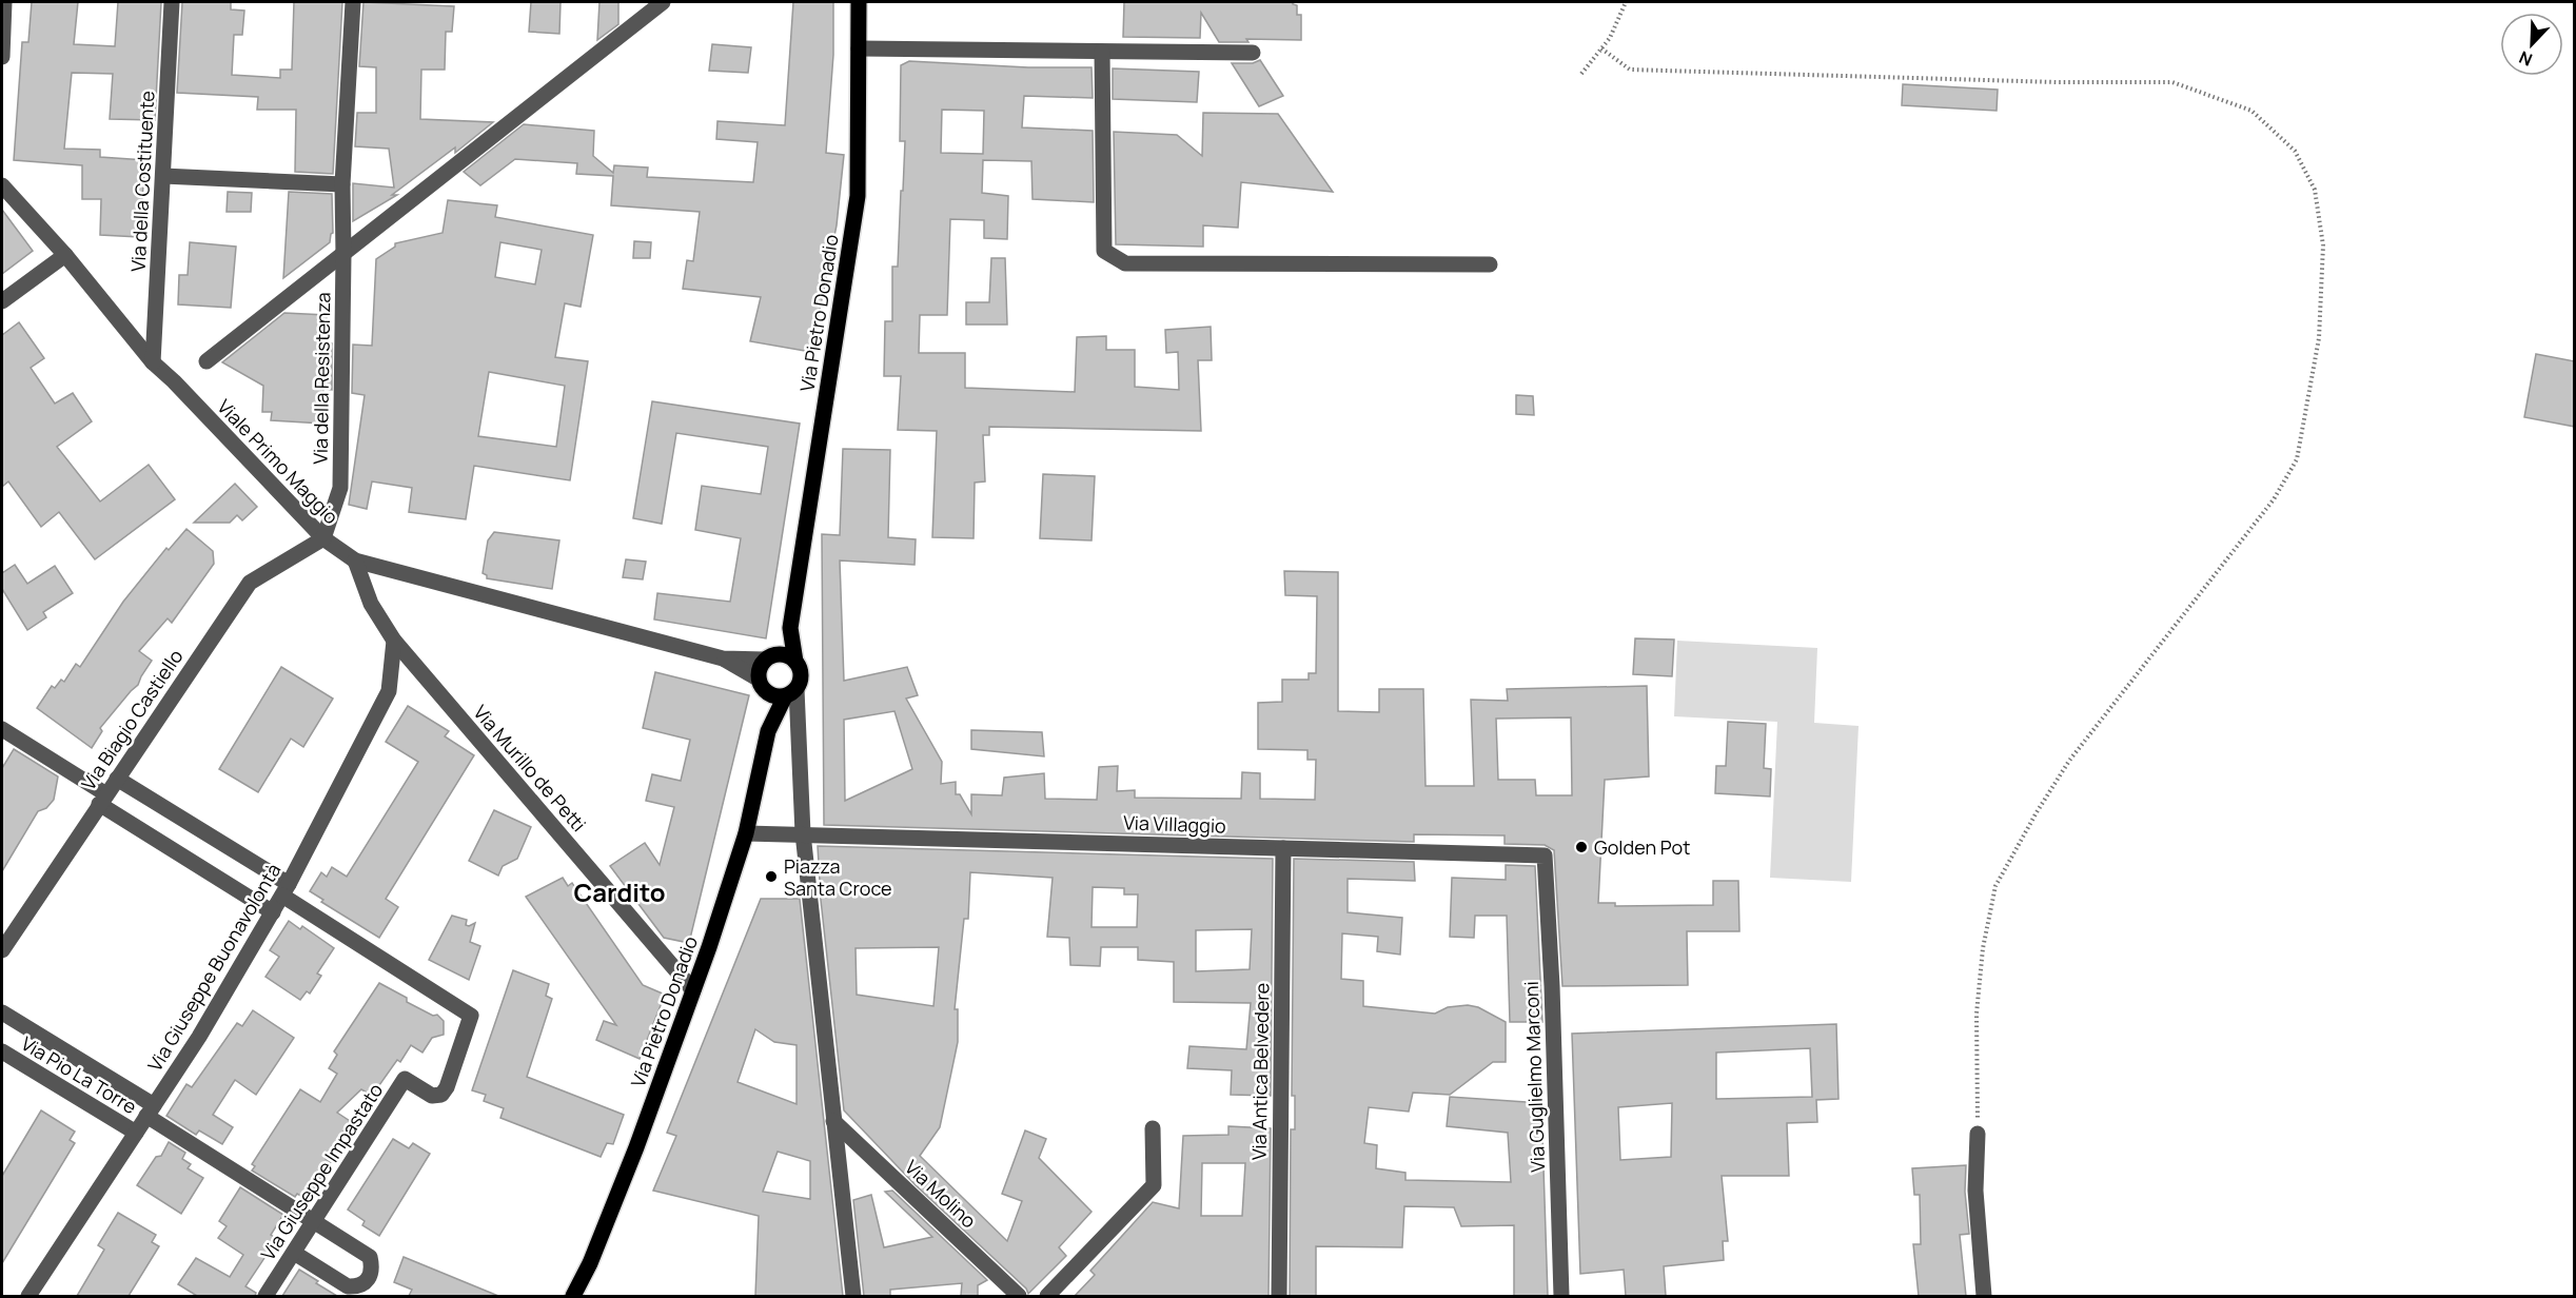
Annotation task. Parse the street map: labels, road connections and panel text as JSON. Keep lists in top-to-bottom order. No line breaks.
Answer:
{"streets":{"main road":["Via Pietro Donadio"],"street":["Via della Costituente","Via della Resistenza","Viale Primo Maggio","Via Biagio Castiello","Via Murillo de Petti","Via Villaggio","Via Giuseppe Buonavolontà","Via Antica Belvedere","Via Pio La Torre","Via Guglielmo Marconi","Via Giuseppe Impastato","Via Molino"]},"crossings":[["Via della Costituente","Viale Primo Maggio"],["Via Pietro Donadio","Viale Primo Maggio"],["Via Pietro Donadio","Via Murillo de Petti"],["Via Pietro Donadio","Via Villaggio"],["Via della Resistenza","Viale Primo Maggio"],["Via della Resistenza","Via Biagio Castiello"],["Viale Primo Maggio","Via Biagio Castiello"],["Viale Primo Maggio","Via Murillo de Petti"],["Via Murillo de Petti","Via Giuseppe Buonavolontà"],["Via Villaggio","Via Antica Belvedere"],["Via Villaggio","Via Guglielmo Marconi"],["Via Giuseppe Buonavolontà","Via Pio La Torre"],["Via Giuseppe Buonavolontà","Via Giuseppe Impastato"],["Via Pio La Torre","Via Giuseppe Impastato"]],"districts":["Cardito"],"places":["Golden Pot","Piazza Santa Croce"],"north":"bottom left"}
